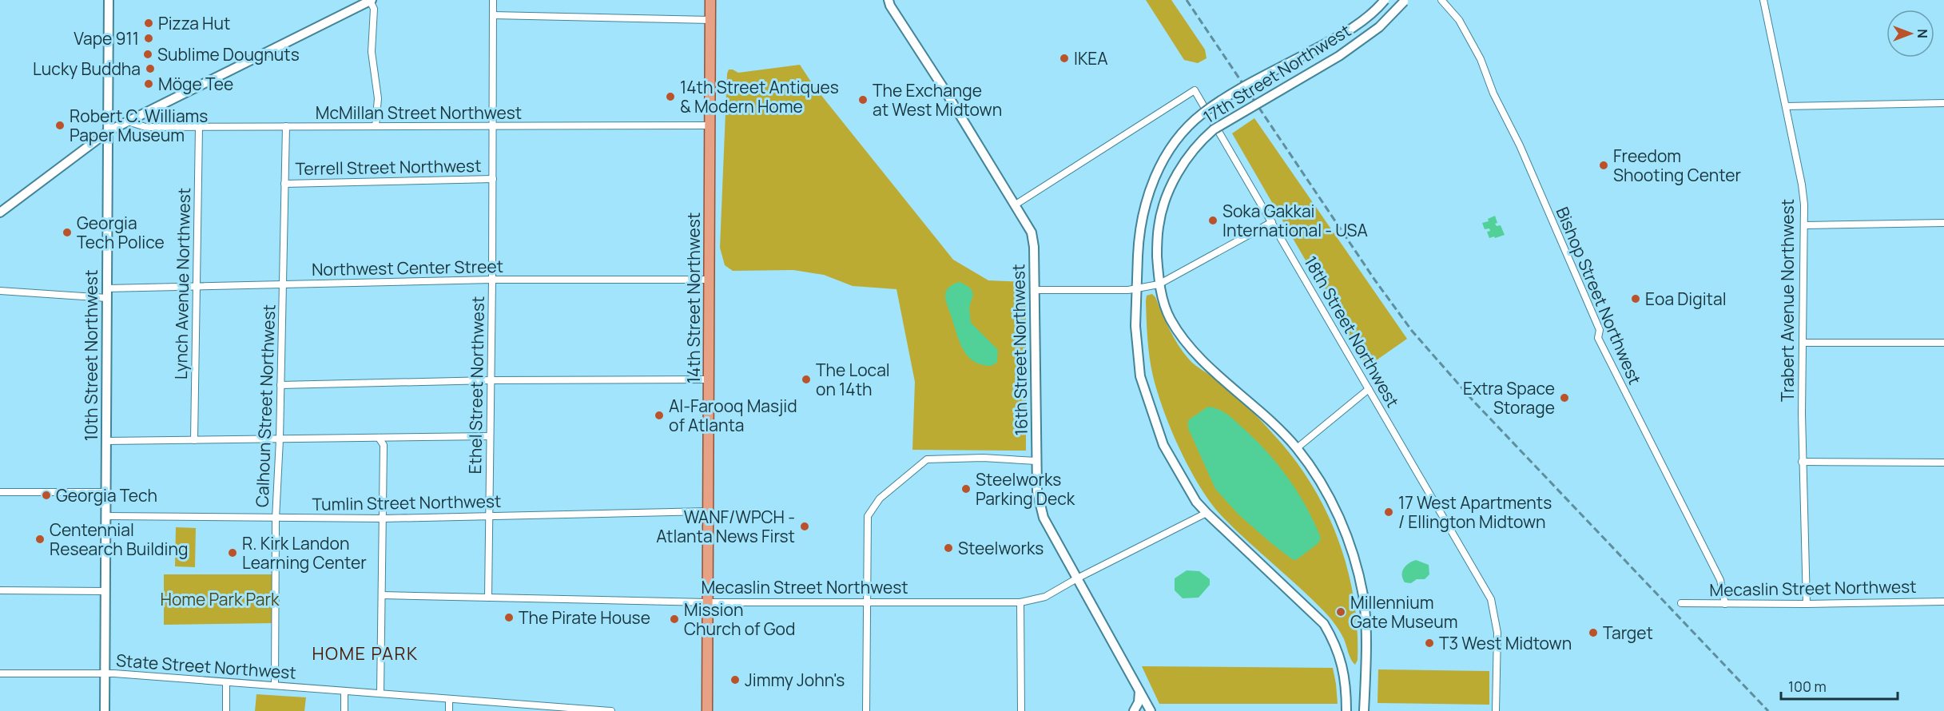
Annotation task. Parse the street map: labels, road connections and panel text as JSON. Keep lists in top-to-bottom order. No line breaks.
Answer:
{"streets":{"main road":["17th Street Northwest","14th Street Northwest","16th Street Northwest","10th Street Northwest"],"street":["McMillan Street Northwest","Terrell Street Northwest","Northwest Center Street","Lynch Avenue Northwest","Bishop Street Northwest","Trabert Avenue Northwest","18th Street Northwest","Ethel Street Northwest","Calhoun Street Northwest","Tumlin Street Northwest","Mecaslin Street Northwest","State Street Northwest"]},"crossings":[["17th Street Northwest","Mecaslin Street Northwest"],["McMillan Street Northwest","Lynch Avenue Northwest"],["McMillan Street Northwest","14th Street Northwest"],["McMillan Street Northwest","Ethel Street Northwest"],["McMillan Street Northwest","Calhoun Street Northwest"],["Terrell Street Northwest","Ethel Street Northwest"],["Terrell Street Northwest","Calhoun Street Northwest"],["Northwest Center Street","Lynch Avenue Northwest"],["Northwest Center Street","14th Street Northwest"],["Northwest Center Street","10th Street Northwest"],["Northwest Center Street","Ethel Street Northwest"],["Northwest Center Street","Calhoun Street Northwest"],["Bishop Street Northwest","Mecaslin Street Northwest"],["14th Street Northwest","Tumlin Street Northwest"],["14th Street Northwest","Mecaslin Street Northwest"],["Trabert Avenue Northwest","Mecaslin Street Northwest"],["18th Street Northwest","16th Street Northwest"],["16th Street Northwest","Mecaslin Street Northwest"],["10th Street Northwest","Tumlin Street Northwest"],["10th Street Northwest","State Street Northwest"],["Ethel Street Northwest","Tumlin Street Northwest"],["Ethel Street Northwest","Mecaslin Street Northwest"],["Calhoun Street Northwest","Tumlin Street Northwest"],["Calhoun Street Northwest","State Street Northwest"]],"districts":["HOME PARK"],"parks":["Home Park Park"],"places":["Pizza Hut","Vape 911","Sublime Dougnuts","IKEA","Lucky Buddha","Möge Tee","14th Street Antiques & Modern Home","The Exchange at West Midtown","Robert C. Williams Paper Museum","Freedom Shooting Center","Soka Gakkai International - USA","Georgia Tech Police","Eoa Digital","The Local on 14th","Extra Space Storage","Al-Farooq Masjid of Atlanta","Steelworks Parking Deck","Georgia Tech","17 West Apartments / Ellington Midtown","WANF/WPCH - Atlanta News First","Centennial Research Building","Steelworks","R. Kirk Landon Learning Center","Millennium Gate Museum","The Pirate House","Mission Church of God","Target","T3 West Midtown","Jimmy John's"],"scale_bar":"100 m","north":"right"}
